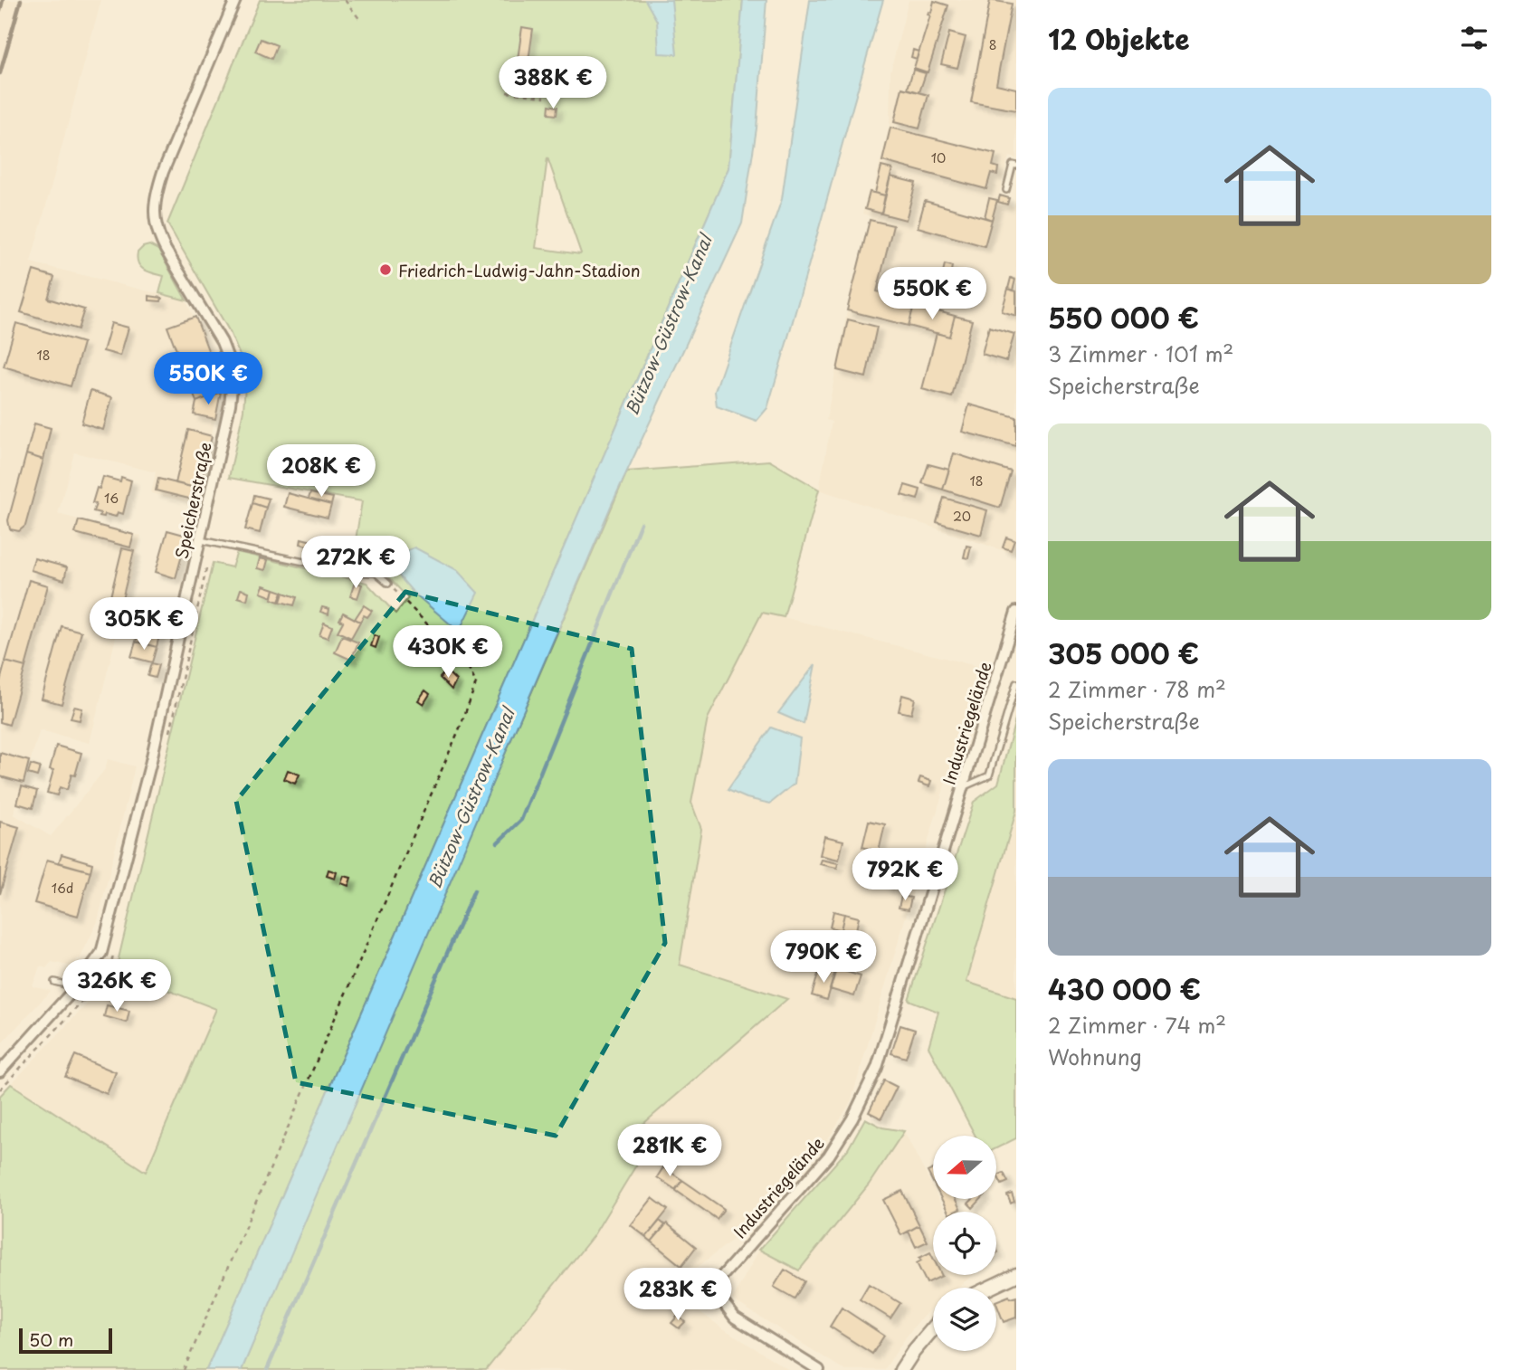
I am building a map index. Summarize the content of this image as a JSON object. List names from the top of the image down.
{
  "streets": {
    "street": ["Speicherstraße", "Industriegelände"]
  },
  "water": ["Bützow-Güstrow-Kanal"],
  "places": ["Friedrich-Ludwig-Jahn-Stadion"],
  "house_numbers": [
    "8",
    "10",
    "18",
    "18",
    "16",
    "20",
    "16d"
  ],
  "scale_bar": "50 m",
  "north": "left",
  "page": {
    "heading": "12 Objekte",
    "price": [
      "388K €",
      "550K €",
      "550K €",
      "208K €",
      "272K €",
      "305K €",
      "430K €",
      "792K €",
      "790K €",
      "326K €",
      "281K €",
      "283K €"
    ],
    "list": [
      {
        "name": "550 000 €",
        "note": "3 Zimmer · 101 m² · Speicherstraße"
      },
      {
        "name": "305 000 €",
        "note": "2 Zimmer · 78 m² · Speicherstraße"
      },
      {
        "name": "430 000 €",
        "note": "2 Zimmer · 74 m² · Wohnung"
      }
    ],
    "scale": "50 m"
  }
}
